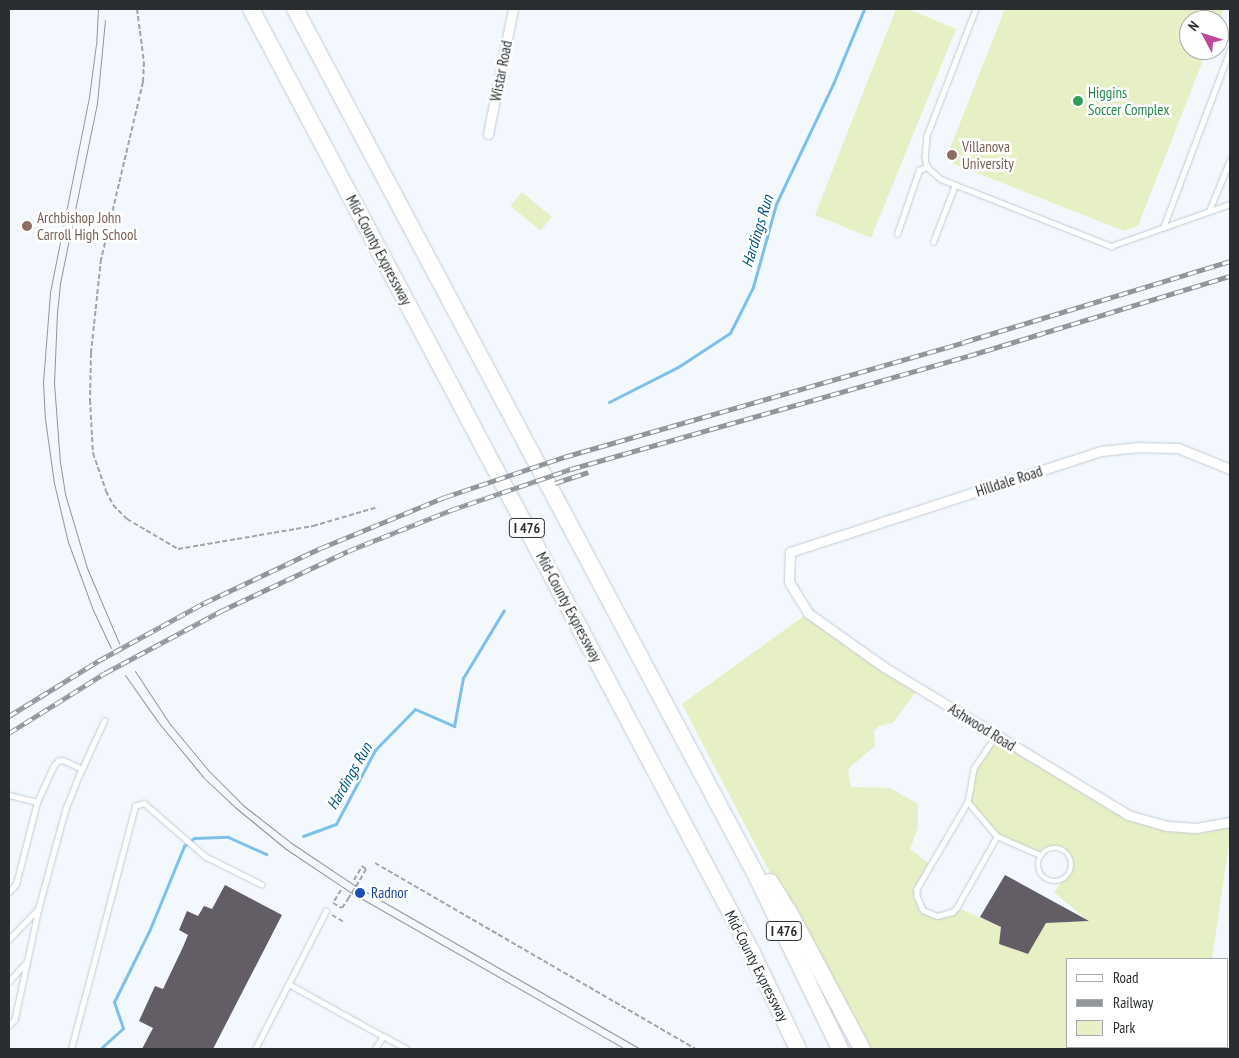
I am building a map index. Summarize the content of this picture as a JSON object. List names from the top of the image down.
{
  "streets": {
    "highway": ["Mid-County Expressway", "I 476"],
    "street": ["Wistar Road", "Hilldale Road", "Ashwood Road"]
  },
  "crossings": [
    ["Hilldale Road", "Ashwood Road"]
  ],
  "water": ["Hardings Run"],
  "places": [
    "Higgins Soccer Complex",
    "Villanova University",
    "Archbishop John Carroll High School",
    "Radnor"
  ],
  "legend": ["Road", "Railway", "Park"],
  "north": "top left"
}
